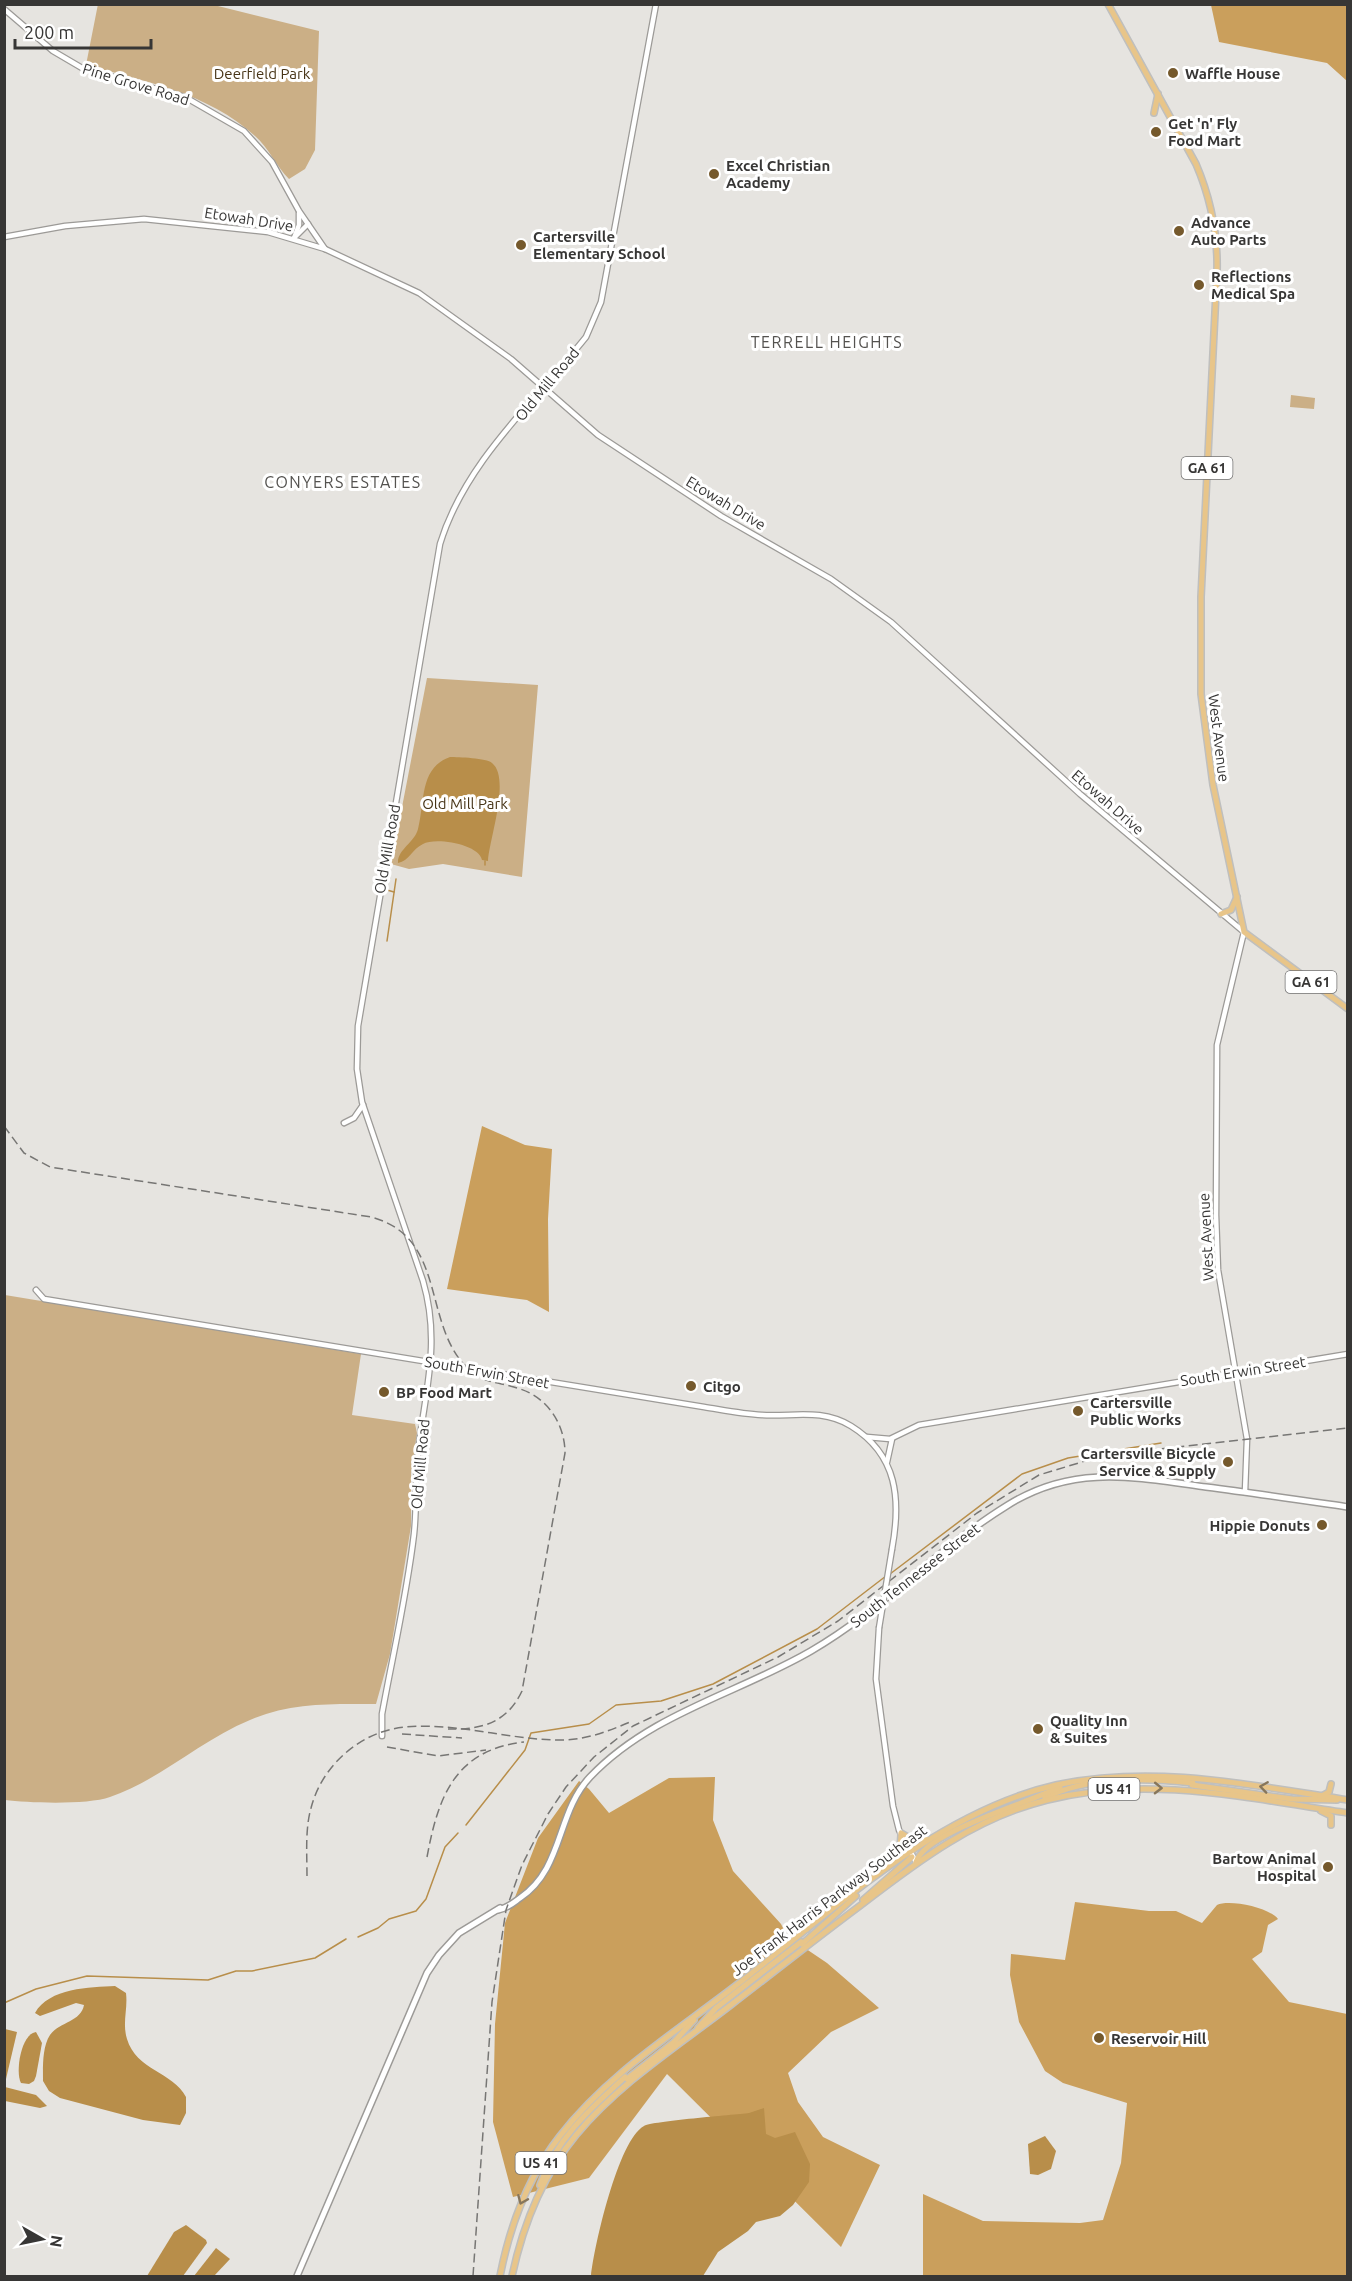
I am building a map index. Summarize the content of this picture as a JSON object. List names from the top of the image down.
{
  "streets": {
    "main road": [
      "Etowah Drive",
      "GA 61",
      "West Avenue",
      "South Tennessee Street",
      "US 41",
      "Joe Frank Harris Parkway Southeast"
    ],
    "street": ["Pine Grove Road", "Old Mill Road", "South Erwin Street"]
  },
  "crossings": [
    ["Pine Grove Road", "Etowah Drive"],
    ["Etowah Drive", "Old Mill Road"],
    ["Etowah Drive", "West Avenue"],
    ["Old Mill Road", "South Erwin Street"],
    ["West Avenue", "South Erwin Street"],
    ["West Avenue", "South Tennessee Street"]
  ],
  "districts": ["TERRELL HEIGHTS", "CONYERS ESTATES"],
  "parks": ["Deerfield Park", "Old Mill Park"],
  "places": [
    "Waffle House",
    "Get 'n' Fly Food Mart",
    "Excel Christian Academy",
    "Advance Auto Parts",
    "Cartersville Elementary School",
    "Reflections Medical Spa",
    "Citgo",
    "BP Food Mart",
    "Cartersville Public Works",
    "Cartersville Bicycle Service & Supply",
    "Hippie Donuts",
    "Quality Inn & Suites",
    "Bartow Animal Hospital",
    "Reservoir Hill"
  ],
  "scale_bar": "200 m",
  "north": "right"
}
